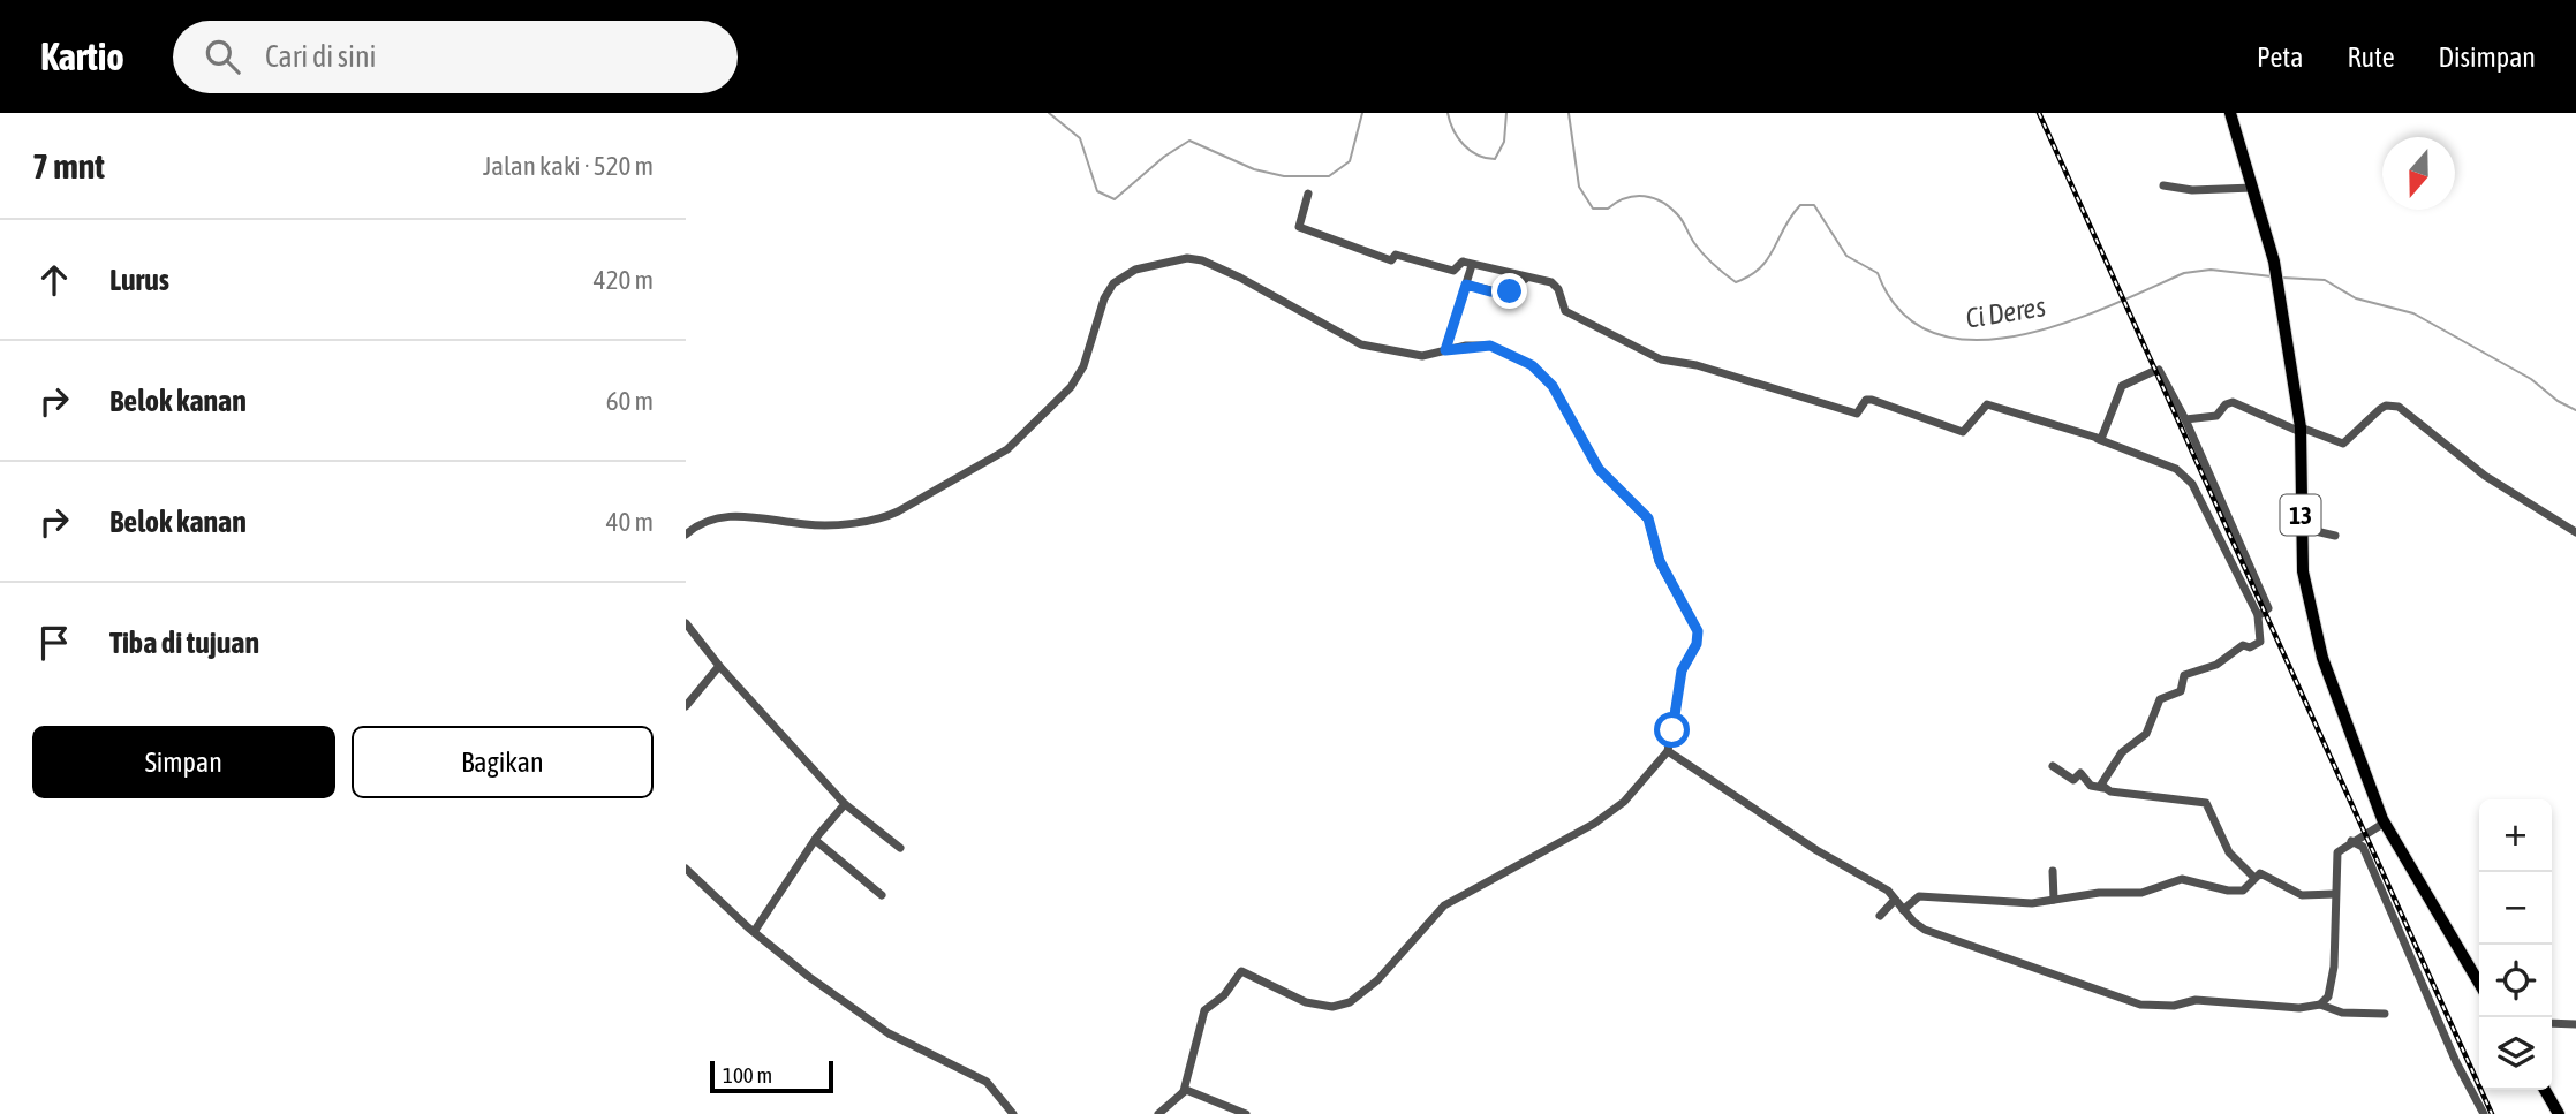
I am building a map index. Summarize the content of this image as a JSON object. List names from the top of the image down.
{
  "streets": {
    "highway": ["13"]
  },
  "water": ["Ci Deres"],
  "scale_bar": "100 m",
  "north": "bottom",
  "page": {
    "header": "Kartio",
    "search": "Cari di sini",
    "nav": ["Peta", "Rute", "Disimpan"],
    "heading": ["7 mnt", "Jalan kaki · 520 m"],
    "list": [
      ["Lurus", "420 m"],
      ["Belok kanan", "60 m"],
      ["Belok kanan", "40 m"],
      "Tiba di tujuan"
    ],
    "buttons": ["Simpan", "Bagikan"],
    "map_buttons": ["+", "−"],
    "scale": "100 m"
  }
}
